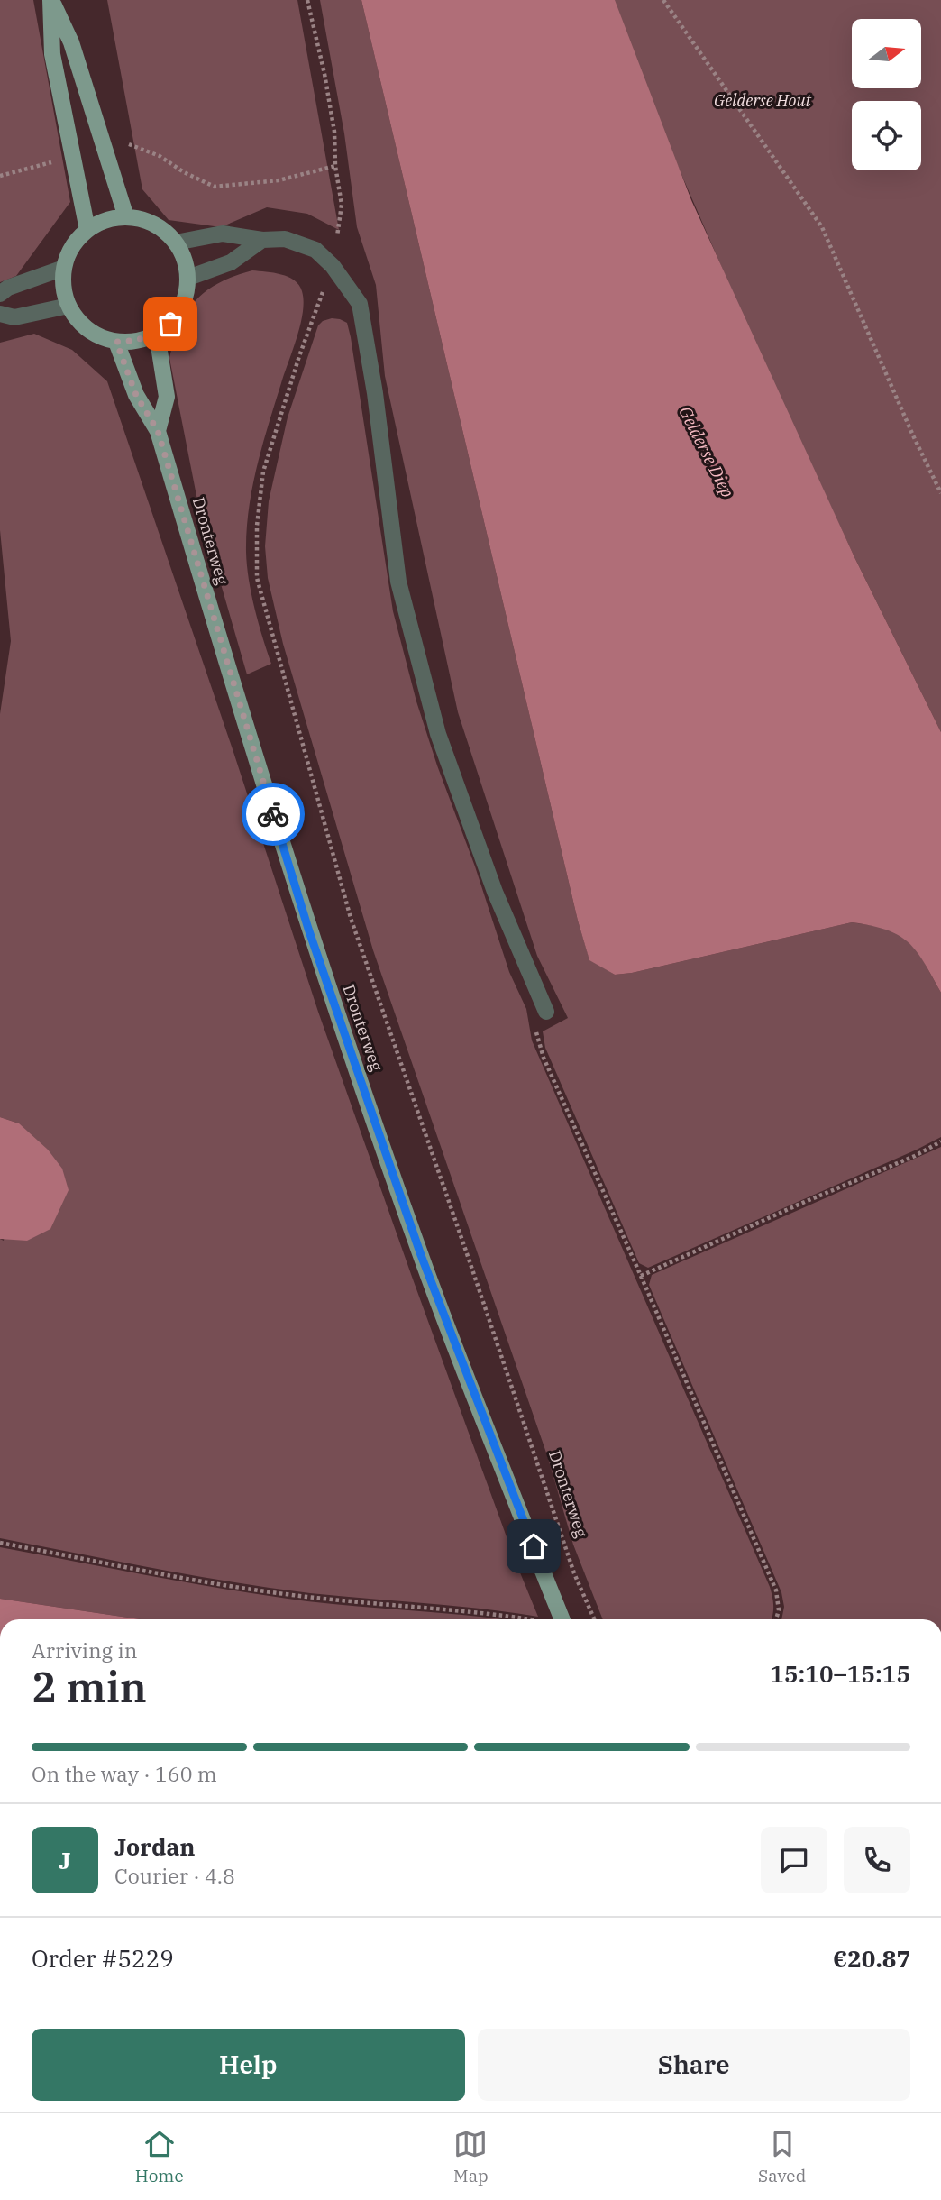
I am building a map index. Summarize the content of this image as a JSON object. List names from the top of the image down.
{
  "streets": {
    "main road": ["Dronterweg"]
  },
  "water": ["Gelderse Diep"],
  "parks": ["Gelderse Hout"],
  "north": "right",
  "page": {
    "heading": ["2 min", "Arriving in", "15:10–15:15"],
    "panel": [
      "Jordan",
      "Courier · 4.8",
      "Order #5229",
      "€20.87"
    ],
    "bar": "On the way · 160 m",
    "round": "J",
    "buttons": ["Help", "Share"],
    "tabs": ["Home", "Map", "Saved"]
  }
}
